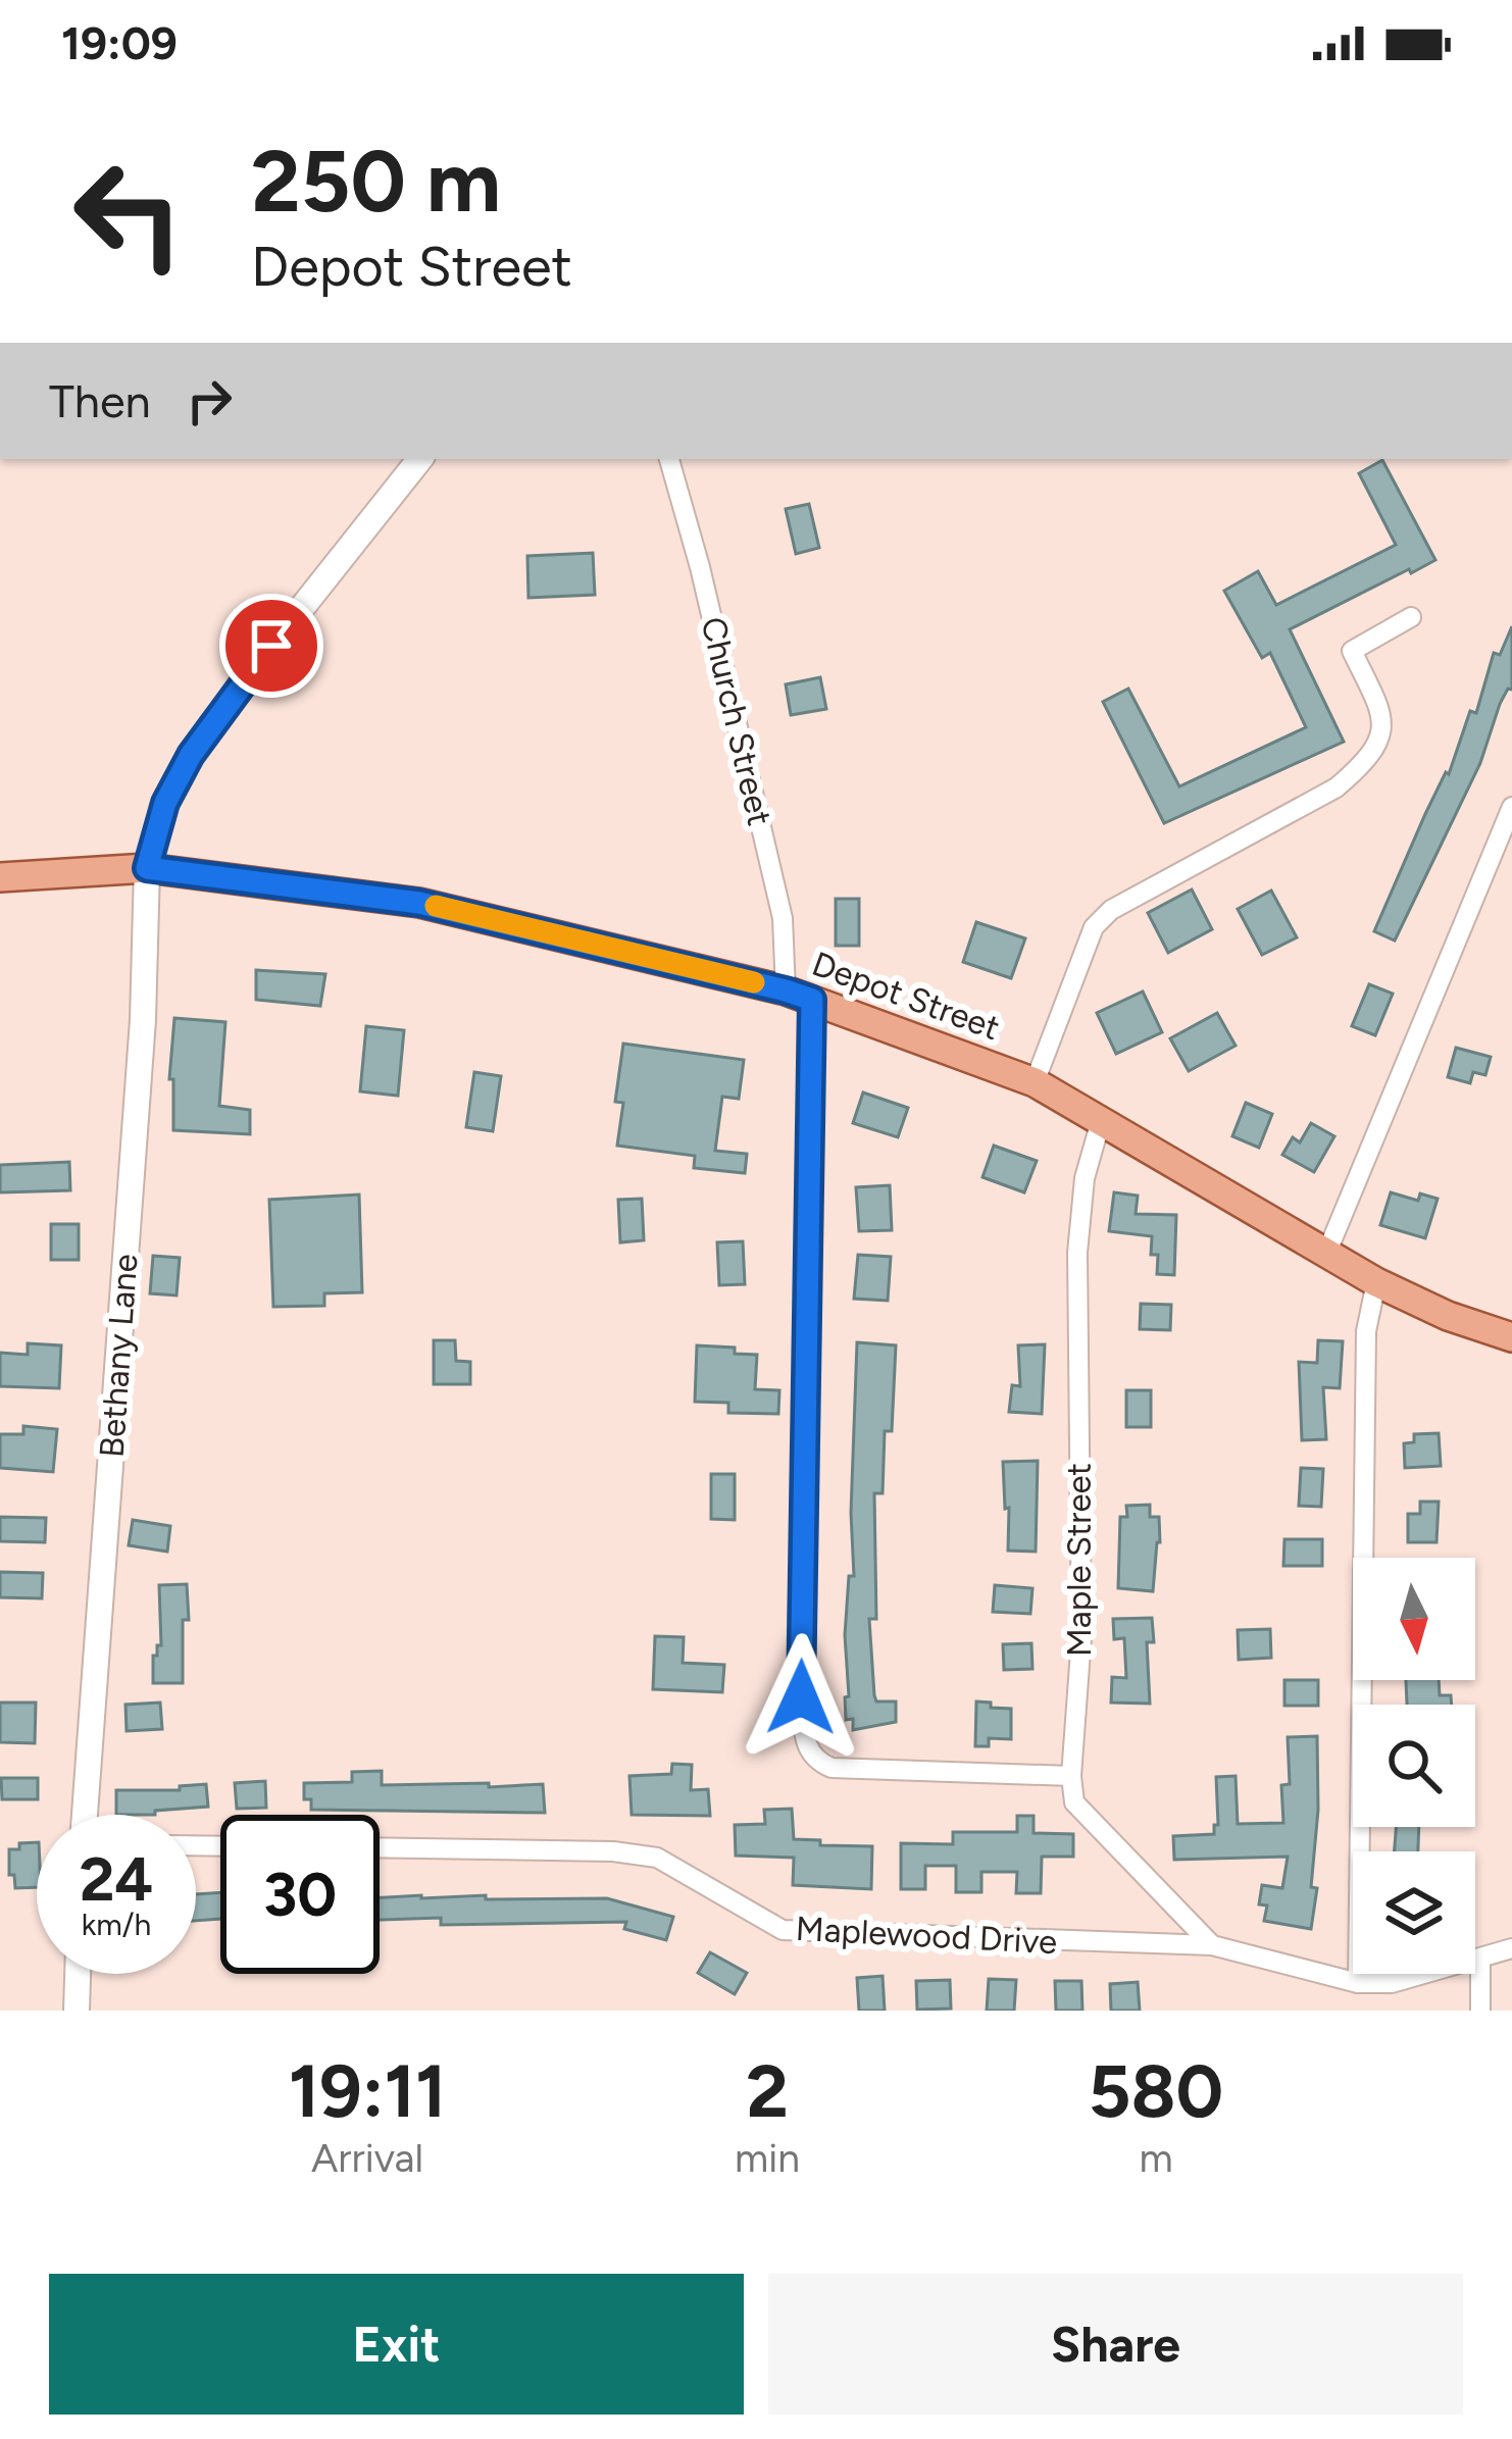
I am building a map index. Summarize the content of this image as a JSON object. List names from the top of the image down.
{
  "streets": {
    "main road": ["Depot Street"],
    "street": [
      "Church Street",
      "Bethany Lane",
      "Maple Street",
      "Maplewood Drive"
    ]
  },
  "crossings": [
    ["Church Street", "Depot Street"],
    ["Church Street", "Maple Street"],
    ["Depot Street", "Bethany Lane"],
    ["Depot Street", "Maple Street"]
  ],
  "north": "bottom",
  "page": {
    "status": "19:09",
    "turn": ["250 m", "Depot Street"],
    "then": "Then",
    "speed": "24 km/h",
    "limit": "30",
    "eta": [
      "19:11",
      "Arrival",
      "2",
      "min",
      "580",
      "m"
    ],
    "buttons": ["Exit", "Share"]
  }
}
